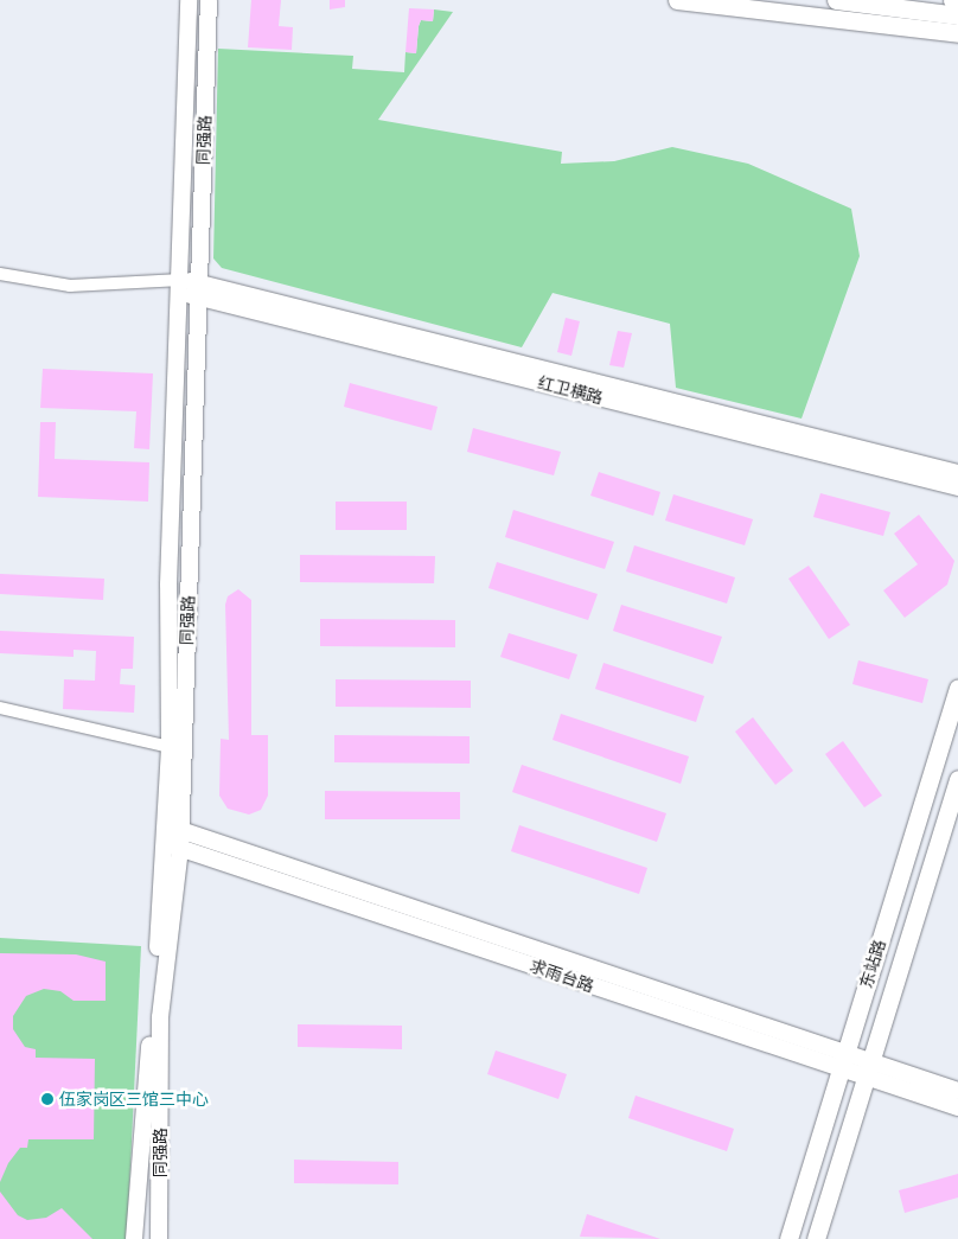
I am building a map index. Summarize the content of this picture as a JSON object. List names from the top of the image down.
{
  "streets": {
    "main road": ["东站路"],
    "street": ["同强路", "红卫横路", "求雨台路"]
  },
  "crossings": [
    ["同强路", "红卫横路"],
    ["同强路", "求雨台路"],
    ["东站路", "求雨台路"]
  ],
  "places": ["伍家岗区三馆三中心"]
}
